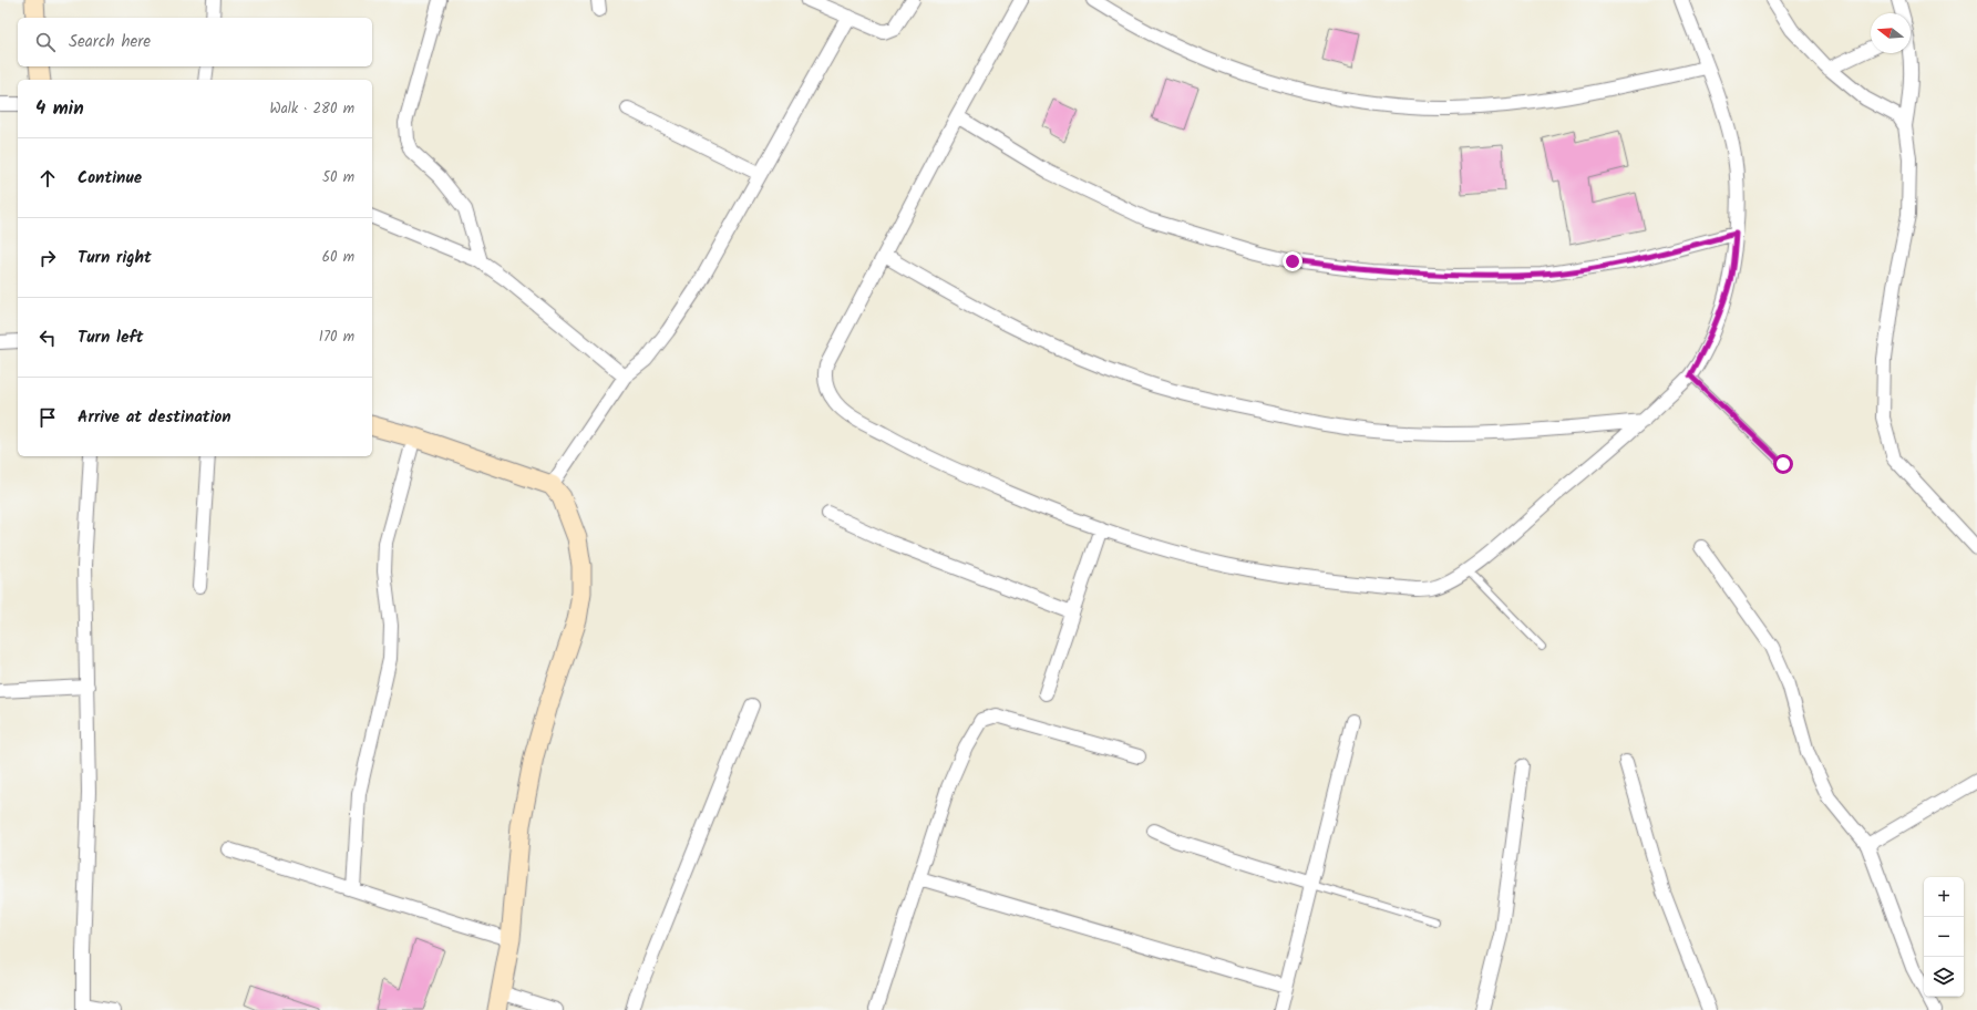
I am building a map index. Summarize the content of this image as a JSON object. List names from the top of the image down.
{
  "north": "left",
  "page": {
    "search": "Search here",
    "heading": ["4 min", "Walk · 280 m"],
    "list": [
      ["Continue", "50 m"],
      ["Turn right", "60 m"],
      ["Turn left", "170 m"],
      "Arrive at destination"
    ],
    "map_buttons": ["+", "−"]
  }
}
